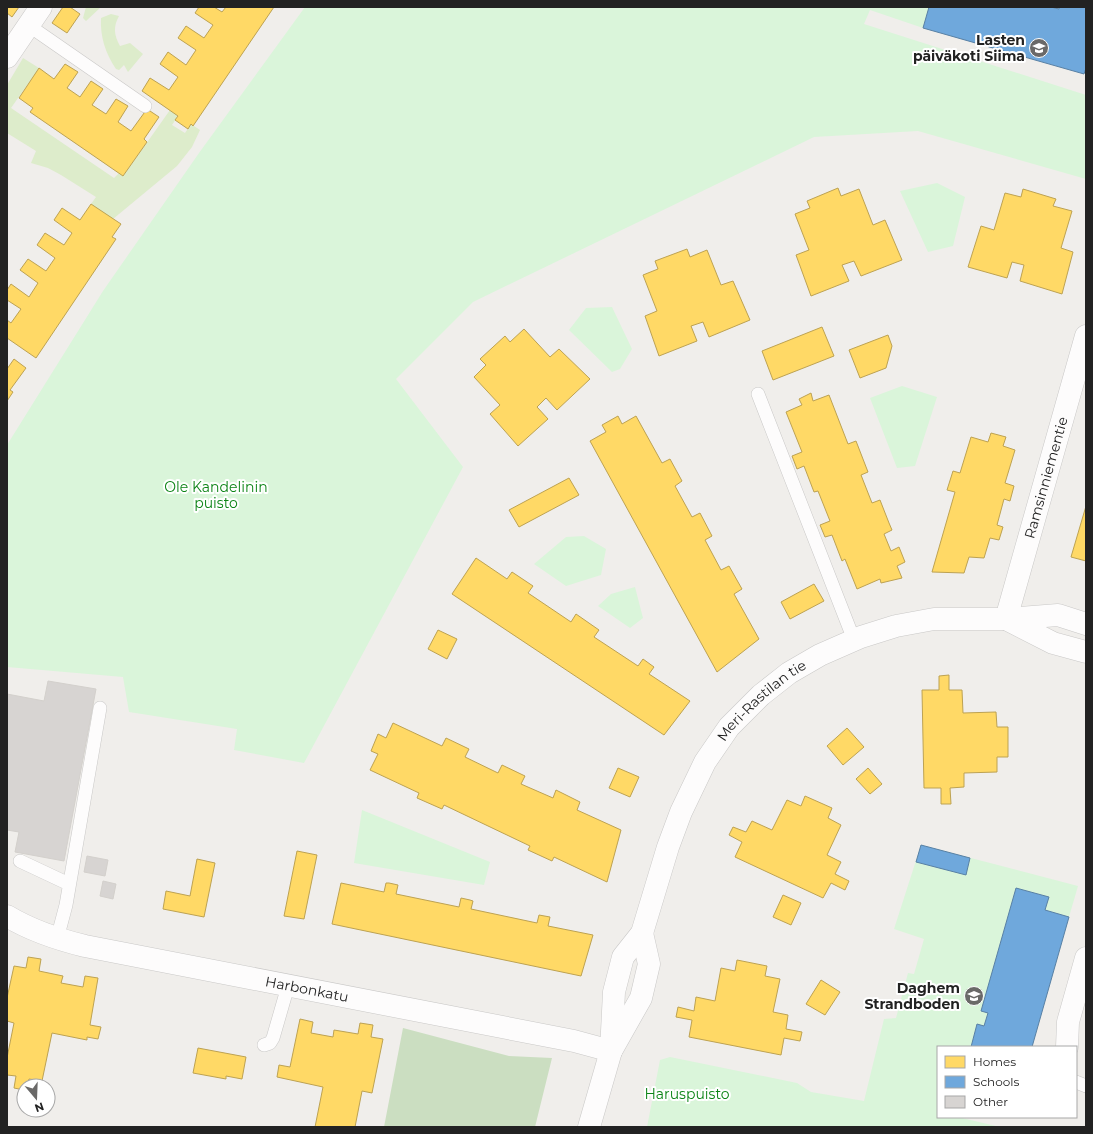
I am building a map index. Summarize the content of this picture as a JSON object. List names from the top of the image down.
{
  "streets": {
    "street": ["Ramsinniementie", "Meri-Rastilan tie", "Harbonkatu"]
  },
  "crossings": [
    ["Ramsinniementie", "Meri-Rastilan tie"],
    ["Meri-Rastilan tie", "Harbonkatu"]
  ],
  "parks": ["Ole Kandelinin puisto", "Haruspuisto"],
  "places": {
    "school or university": ["Lasten päiväkoti Siima", "Daghem Strandboden"]
  },
  "legend": ["Homes", "Schools", "Other"],
  "north": "bottom"
}
